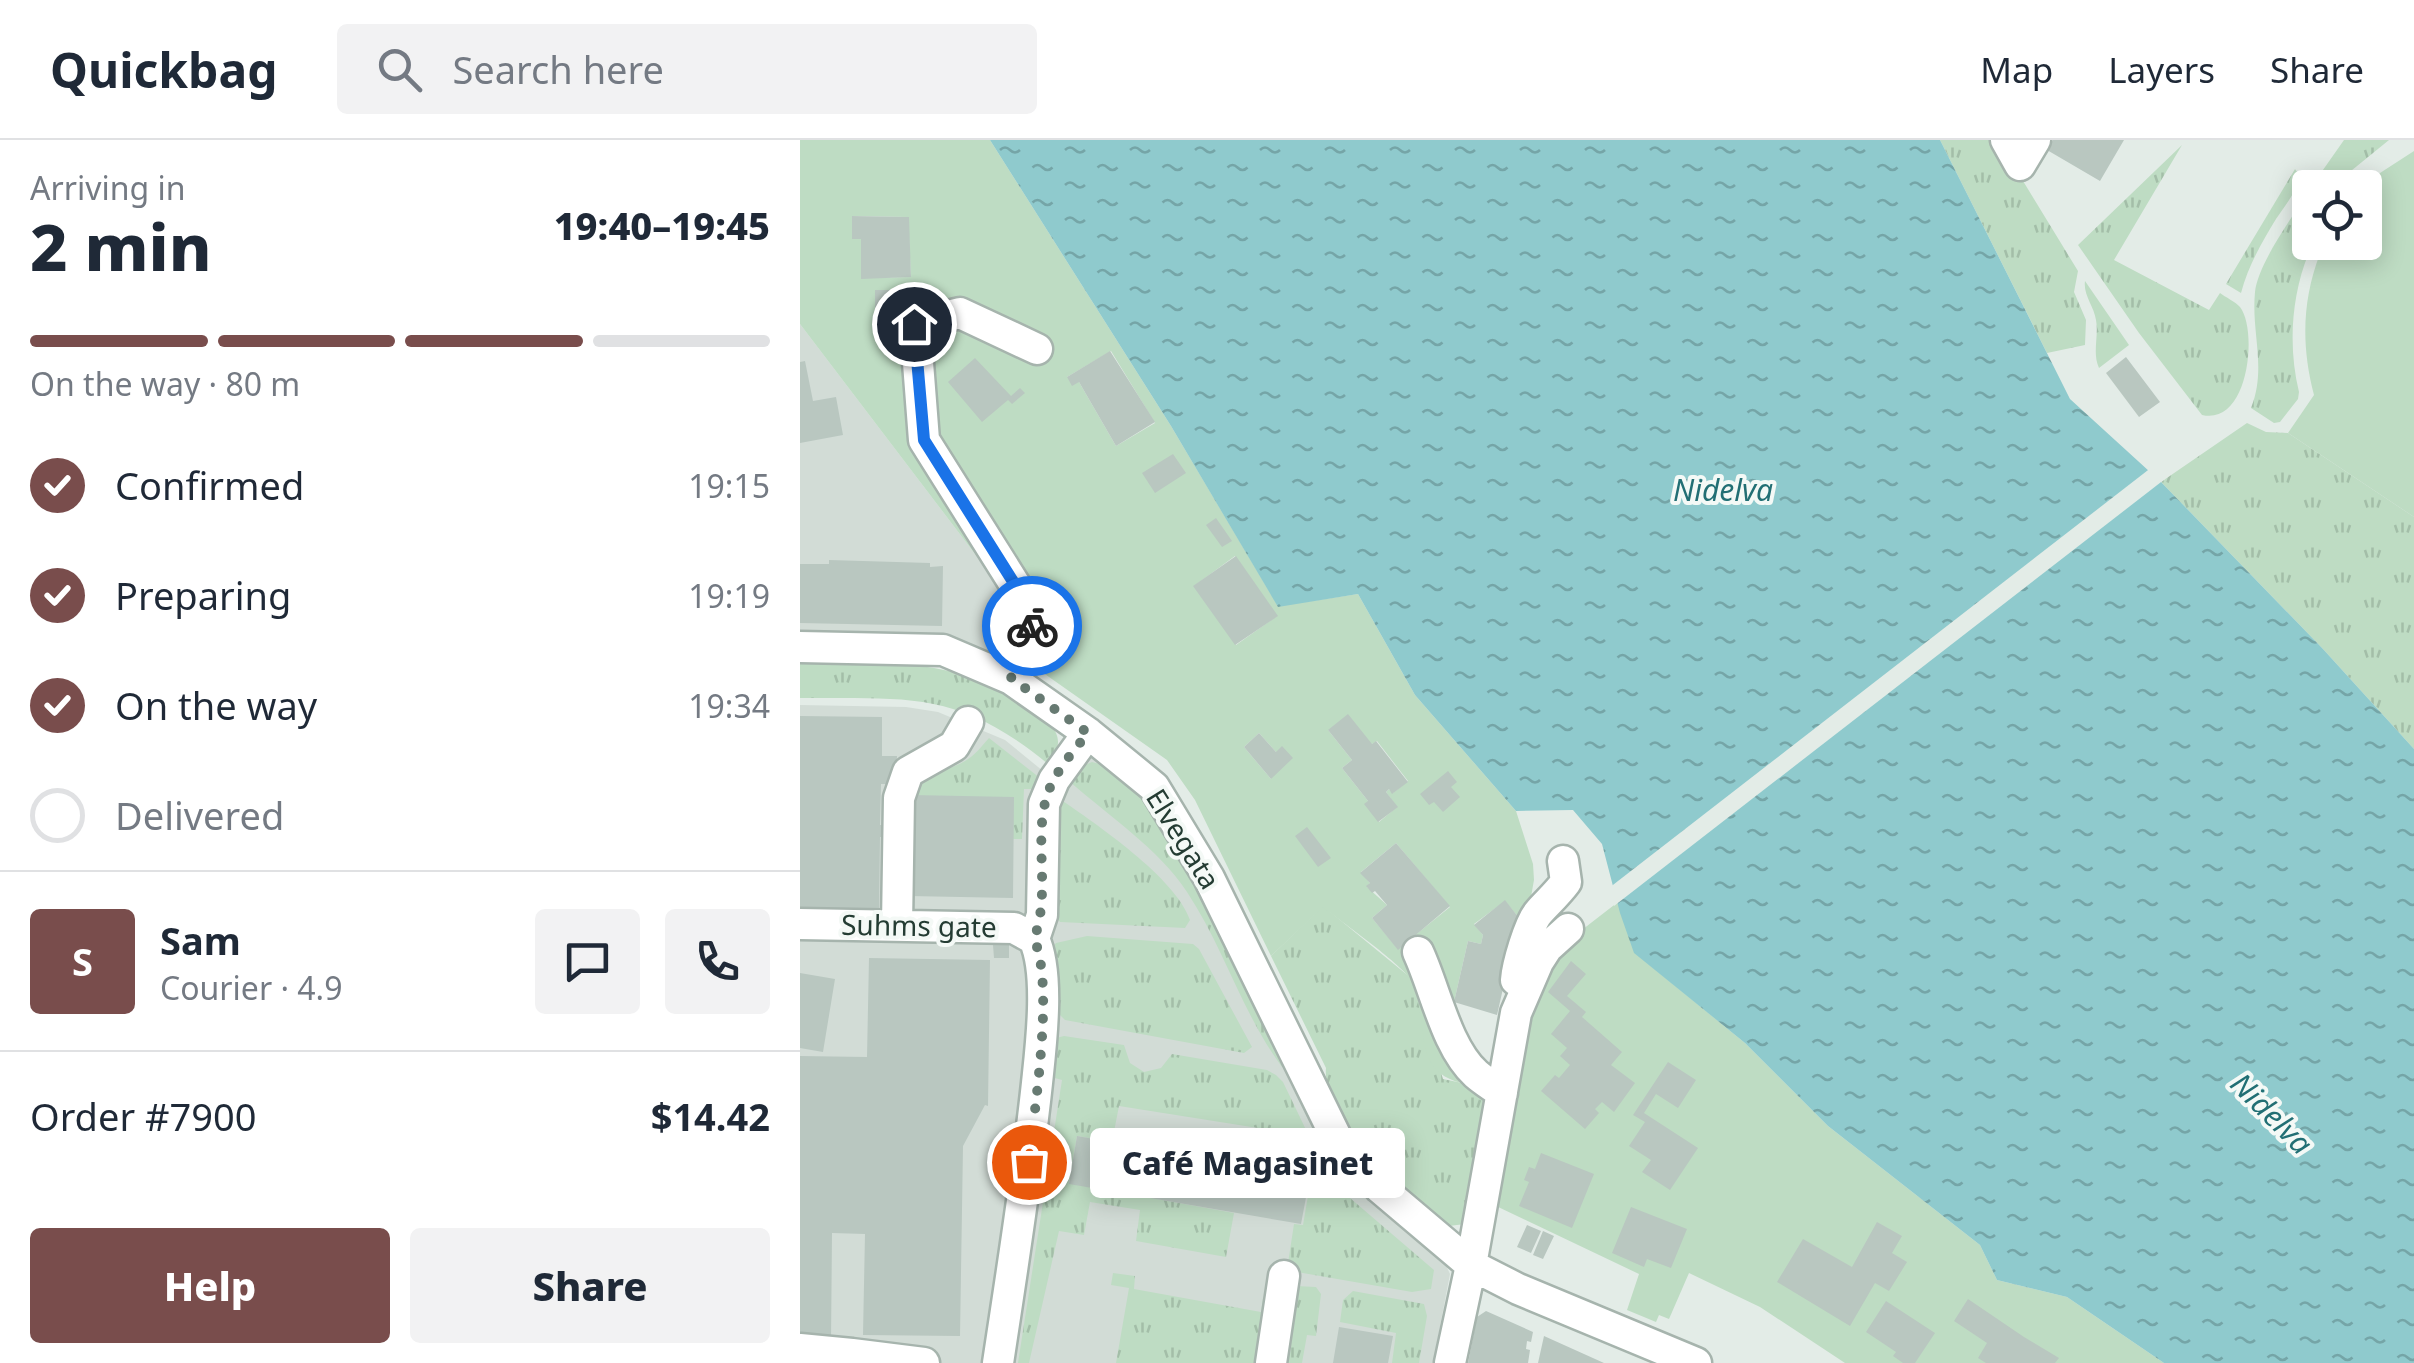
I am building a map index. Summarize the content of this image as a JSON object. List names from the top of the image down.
{
  "streets": {
    "street": ["Elvegata", "Suhms gate"]
  },
  "water": ["Nidelva"],
  "places": ["Café Magasinet"],
  "page": {
    "header": "Quickbag",
    "search": "Search here",
    "nav": ["Map", "Layers", "Share"],
    "heading": ["2 min", "Arriving in", "19:40–19:45"],
    "panel": [
      "Sam",
      "Courier · 4.9",
      "Order #7900",
      "$14.42"
    ],
    "bar": "On the way · 80 m",
    "list": [
      ["Confirmed", "19:15"],
      ["Preparing", "19:19"],
      ["On the way", "19:34"],
      "Delivered"
    ],
    "round": "S",
    "bubble": "Café Magasinet",
    "buttons": ["Help", "Share"]
  }
}
